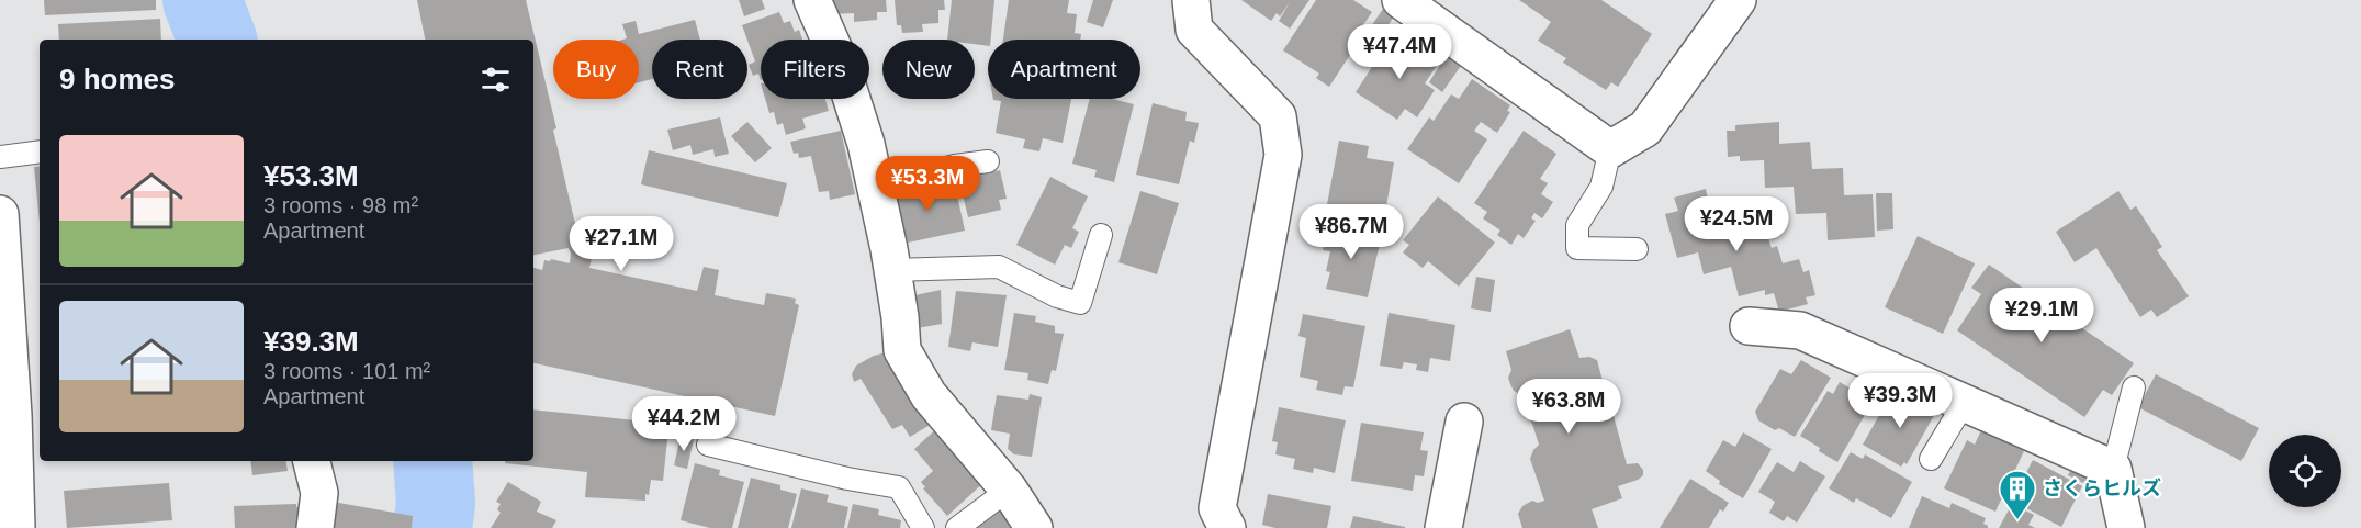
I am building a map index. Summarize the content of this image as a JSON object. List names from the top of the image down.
{
  "places": {
    "building": ["さくらヒルズ"]
  },
  "page": {
    "price": [
      "¥47.4M",
      "¥53.3M",
      "¥24.5M",
      "¥86.7M",
      "¥27.1M",
      "¥29.1M",
      "¥39.3M",
      "¥63.8M",
      "¥44.2M"
    ],
    "chip": [
      "Buy",
      "Rent",
      "Filters",
      "New",
      "Apartment"
    ],
    "heading": "9 homes",
    "list": [
      {
        "name": "¥53.3M",
        "note": "3 rooms · 98 m² · Apartment"
      },
      {
        "name": "¥39.3M",
        "note": "3 rooms · 101 m² · Apartment"
      }
    ]
  }
}
